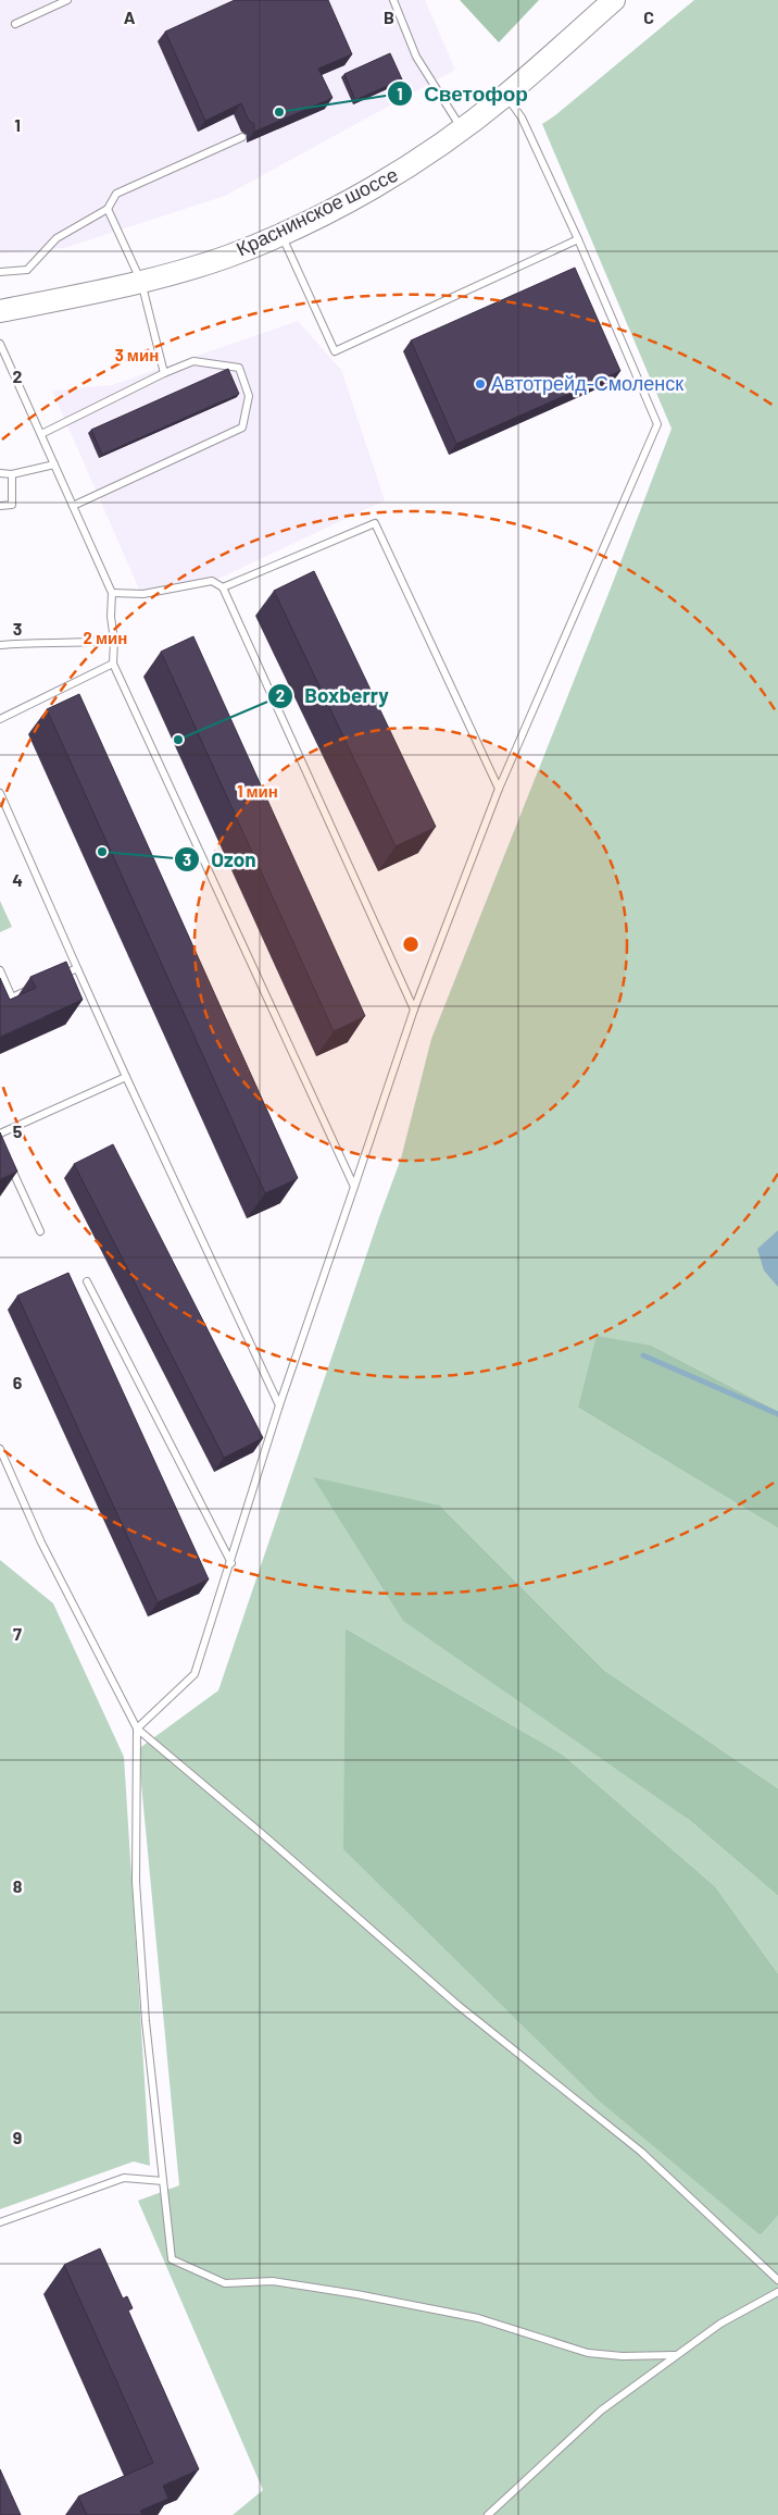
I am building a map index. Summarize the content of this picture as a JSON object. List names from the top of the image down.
{
  "streets": {
    "main road": ["Краснинское шоссе"]
  },
  "places": [
    "Светофор",
    "Автотрейд-Смоленск",
    "Boxberry",
    "Ozon"
  ],
  "grid": {
    "columns": ["A", "B", "C"],
    "rows": [
      "1",
      "2",
      "3",
      "4",
      "5",
      "6",
      "7",
      "8",
      "9"
    ]
  },
  "rings": ["3 мин", "2 мин", "1 мин"]
}
